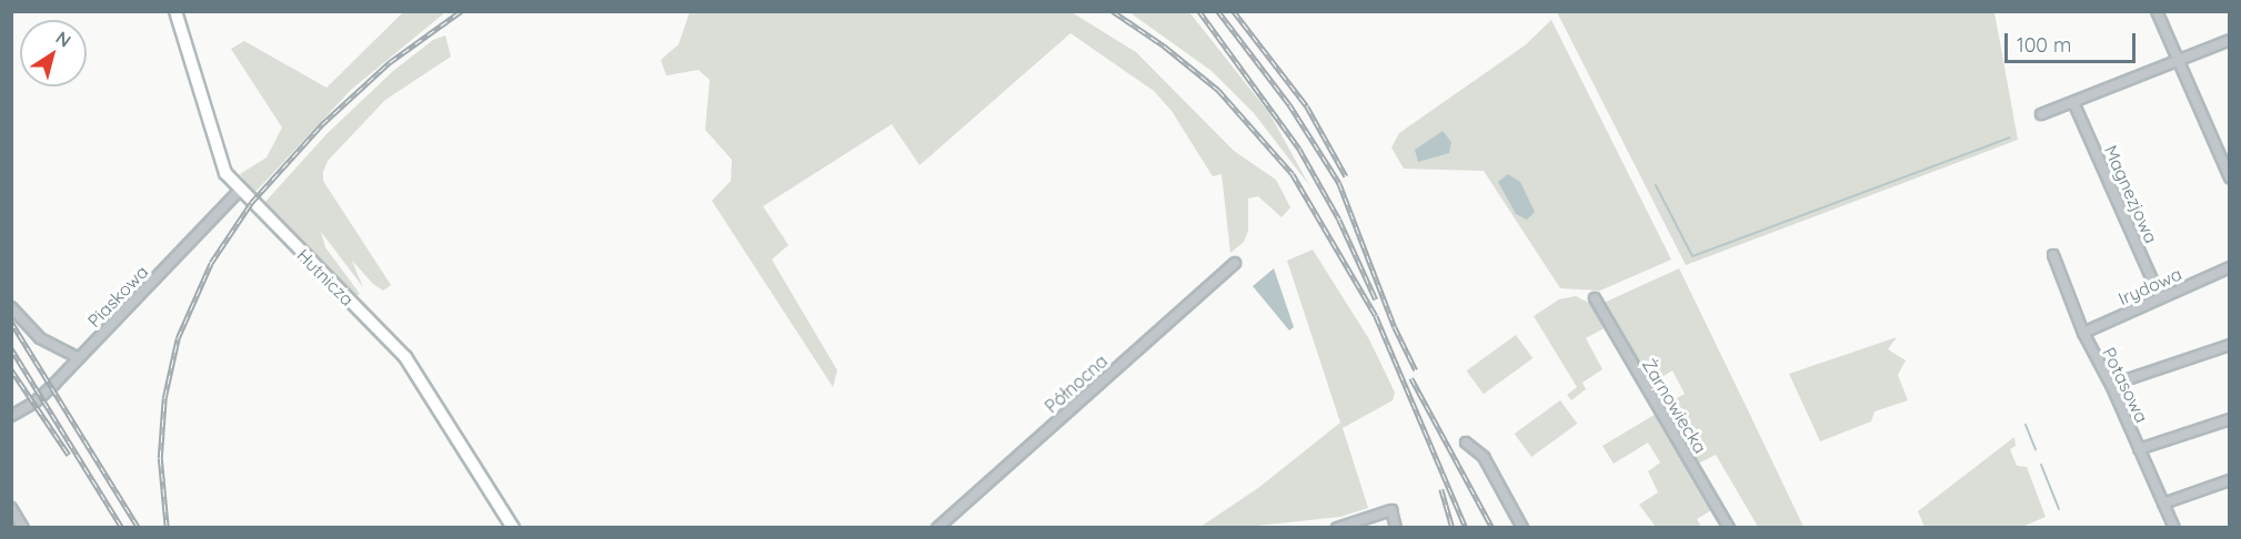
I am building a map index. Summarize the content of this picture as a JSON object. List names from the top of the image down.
{
  "streets": {
    "main road": ["Hutnicza"],
    "street": [
      "Magnezjowa",
      "Irydowa",
      "Piaskowa",
      "Północna",
      "Potasowa",
      "Żarnowiecka"
    ]
  },
  "crossings": [
    ["Magnezjowa", "Irydowa"],
    ["Hutnicza", "Piaskowa"],
    ["Irydowa", "Potasowa"]
  ],
  "scale_bar": "100 m",
  "north": "top right"
}
